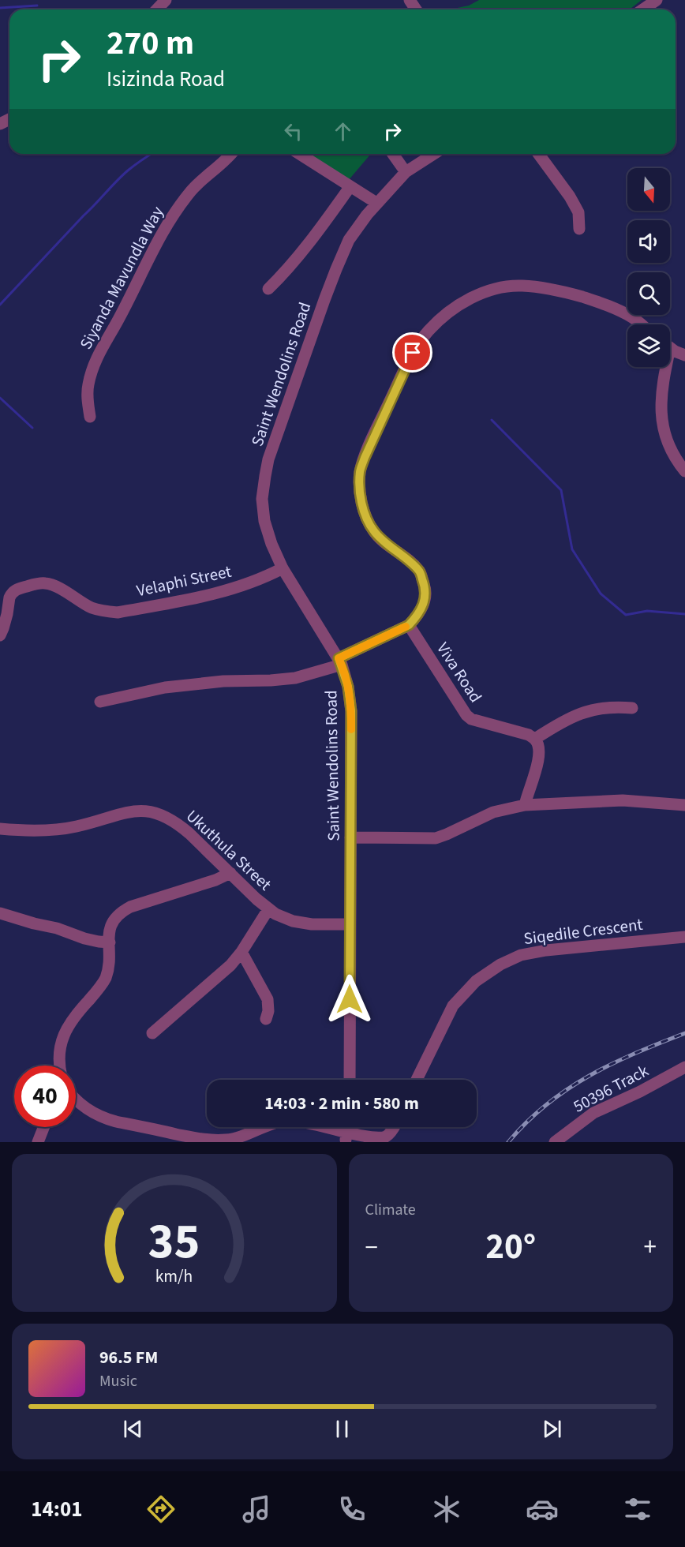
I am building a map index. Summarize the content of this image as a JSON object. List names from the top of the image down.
{
  "streets": {
    "street": [
      "Siyanda Mavundla Way",
      "Saint Wendolins Road",
      "Velaphi Street",
      "Viva Road",
      "Ukuthula Street",
      "Siqedile Crescent",
      "50396 Track"
    ]
  },
  "crossings": [
    ["Saint Wendolins Road", "Velaphi Street"],
    ["Saint Wendolins Road", "Ukuthula Street"]
  ],
  "north": "bottom",
  "page": {
    "turn": ["270 m", "Isizinda Road"],
    "limit": "40",
    "trip": "14:03 · 2 min · 580 m",
    "tile": "Climate",
    "heat": ["−", "20°", "+"],
    "song": ["96.5 FM", "Music"],
    "tabs": "14:01",
    "gauge": ["35", "km/h"]
  }
}
